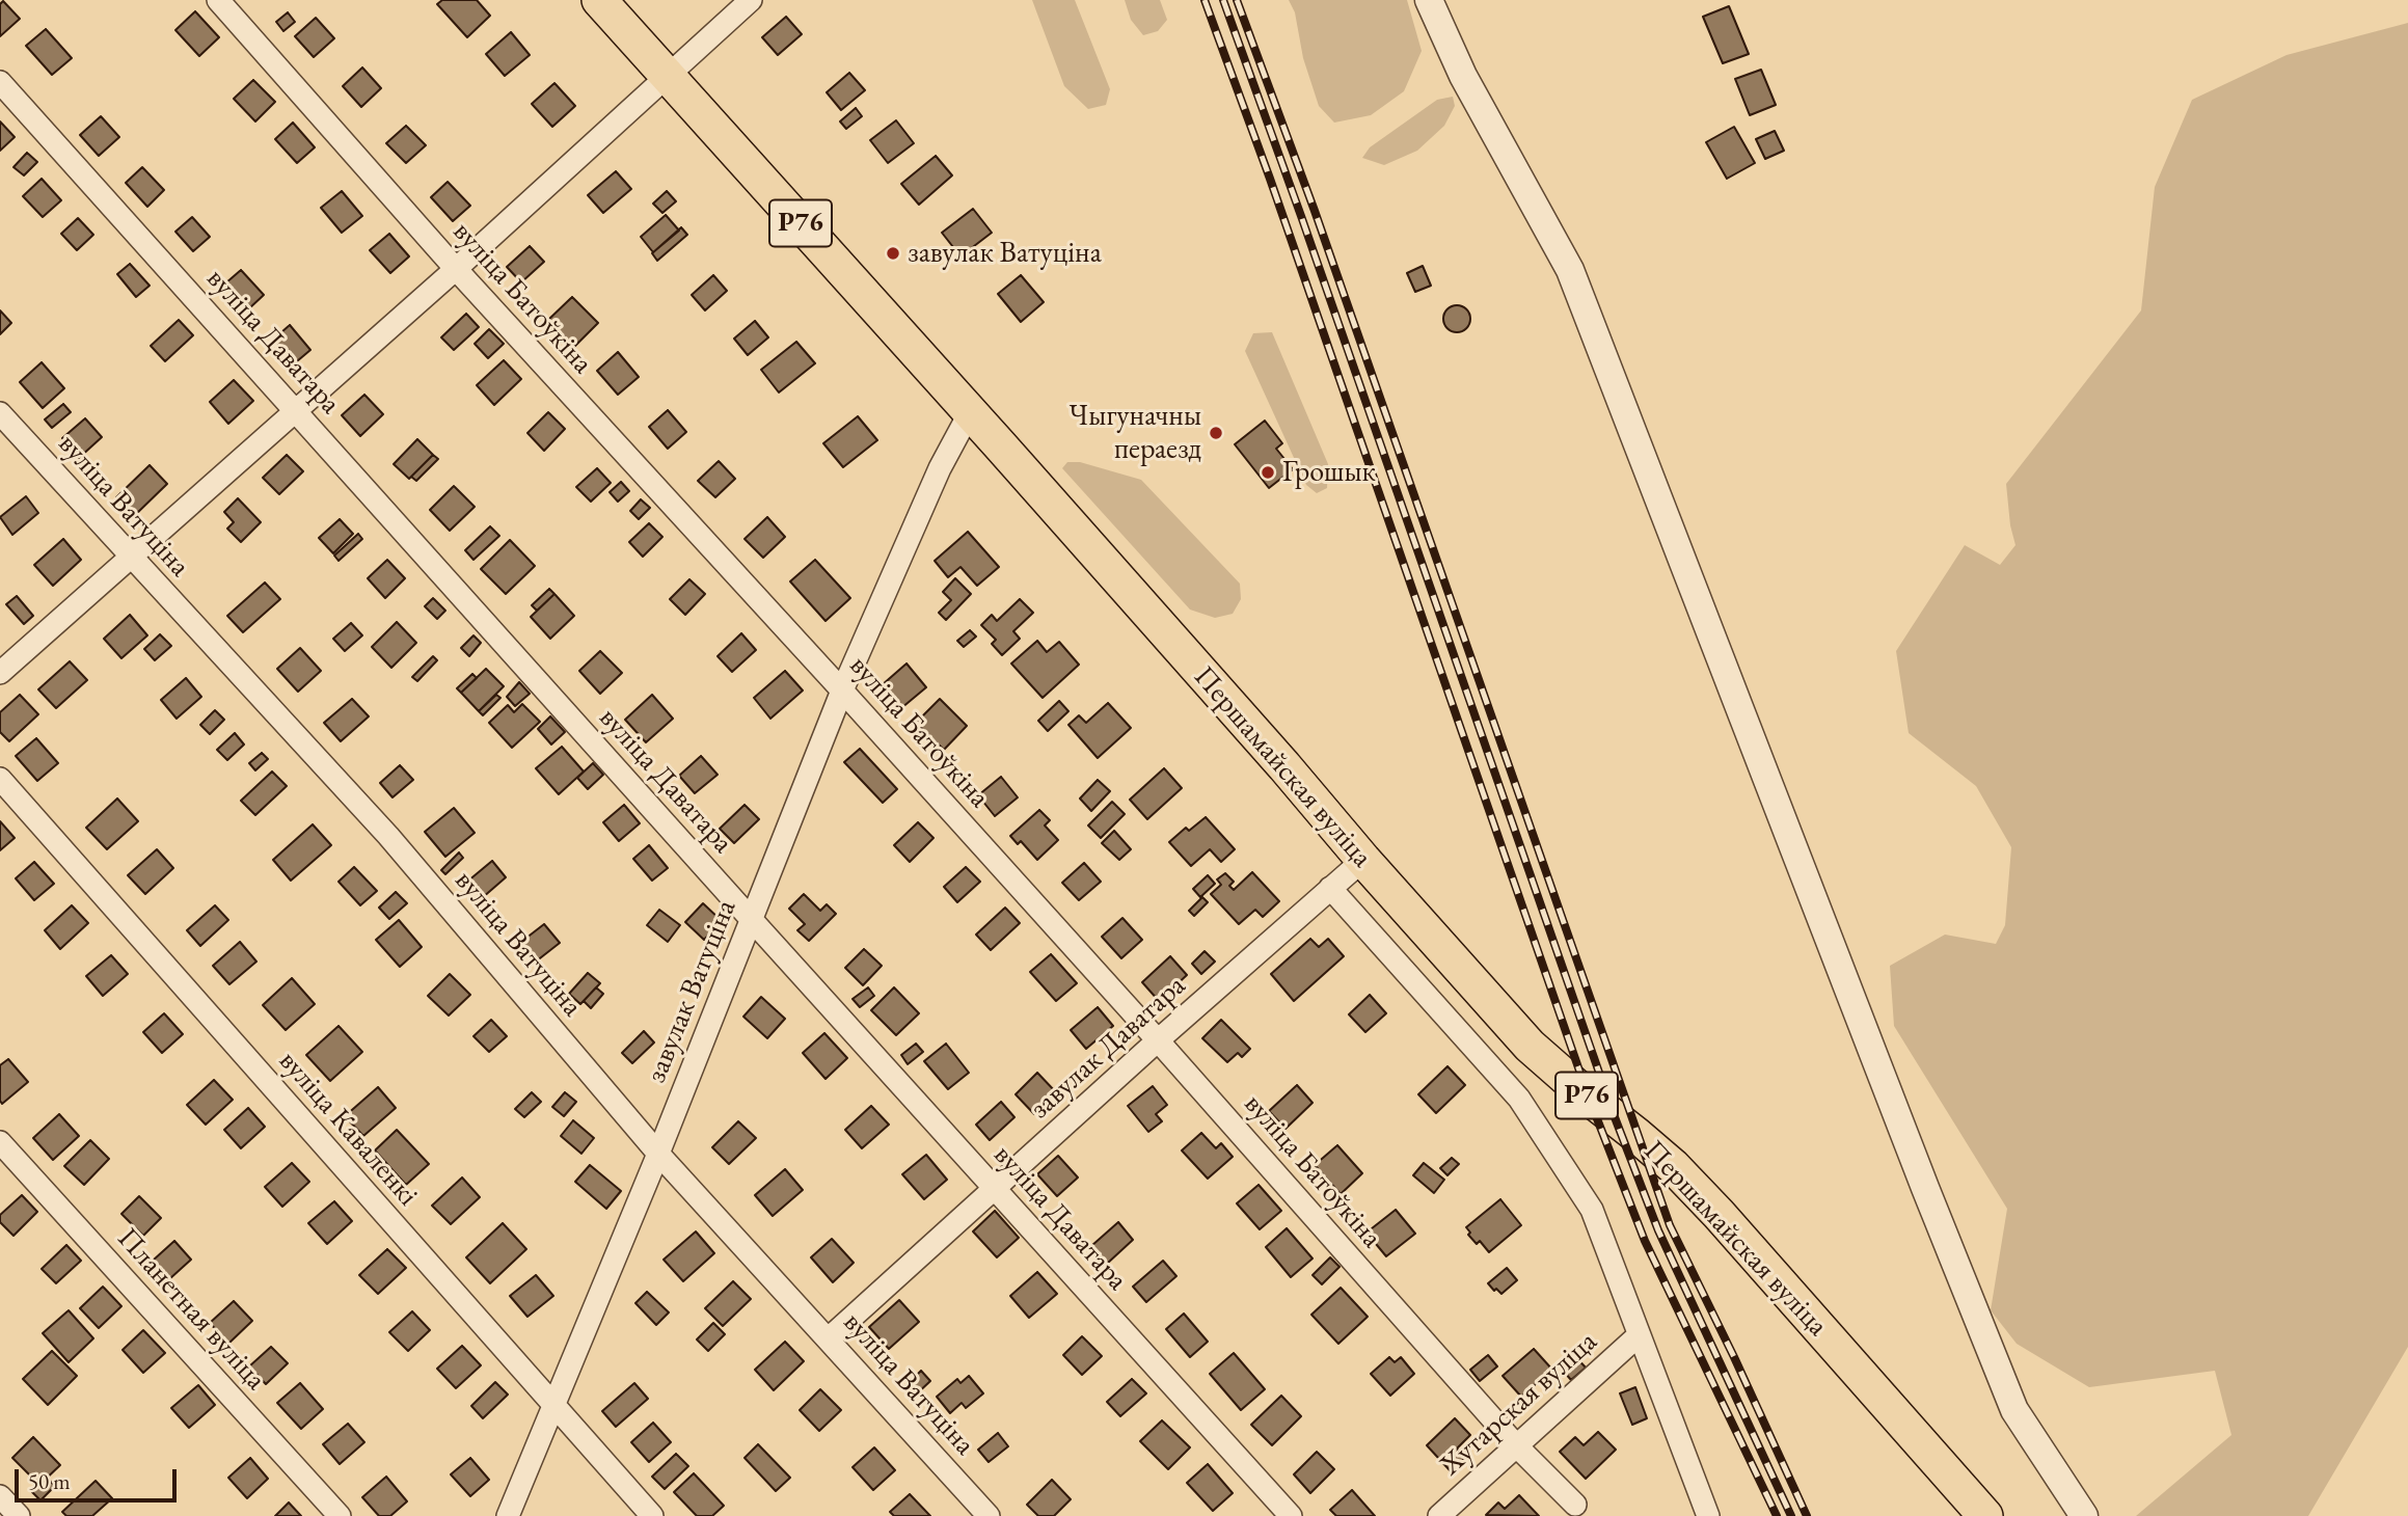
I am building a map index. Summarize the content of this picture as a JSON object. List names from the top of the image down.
{
  "streets": {
    "main road": ["Р76", "Першамайская вуліца"],
    "street": [
      "вуліца Батоўкіна",
      "вуліца Даватара",
      "вуліца Ватуціна",
      "завулак Ватуціна",
      "завулак Даватара",
      "вуліца Каваленкі",
      "Планетная вуліца",
      "Хутарская вуліца"
    ]
  },
  "crossings": [
    ["вуліца Батоўкіна", "завулак Ватуціна"],
    ["вуліца Батоўкіна", "завулак Даватара"],
    ["вуліца Батоўкіна", "Хутарская вуліца"],
    ["вуліца Даватара", "завулак Ватуціна"],
    ["вуліца Даватара", "завулак Даватара"],
    ["вуліца Ватуціна", "завулак Ватуціна"],
    ["вуліца Ватуціна", "завулак Даватара"],
    ["Першамайская вуліца", "завулак Ватуціна"],
    ["Першамайская вуліца", "завулак Даватара"],
    ["завулак Ватуціна", "вуліца Каваленкі"]
  ],
  "places": ["завулак Ватуціна", "Чыгуначны пераезд", "Грошык"],
  "scale_bar": "50 m"
}
